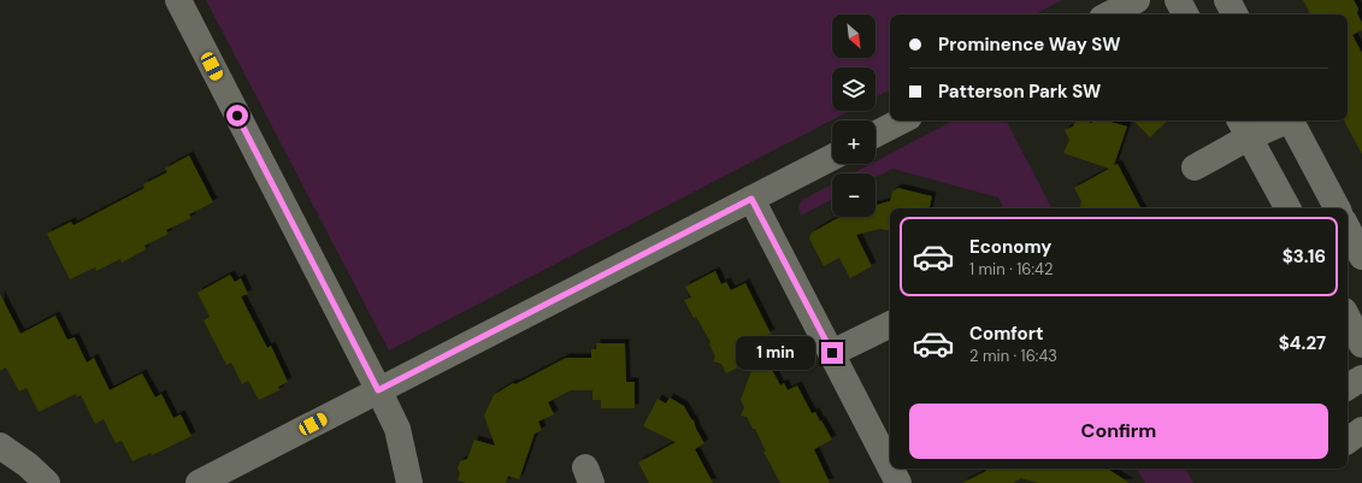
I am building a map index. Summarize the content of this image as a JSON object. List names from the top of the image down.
{
  "north": "bottom right",
  "page": {
    "map_buttons": ["+", "−"],
    "banner": ["Prominence Way SW", "Patterson Park SW"],
    "list": [
      {
        "name": "Economy",
        "note": "1 min · 16:42",
        "value": "$3.16"
      },
      {
        "name": "Comfort",
        "note": "2 min · 16:43",
        "value": "$4.27"
      }
    ],
    "bubble": "1 min",
    "buttons": "Confirm"
  }
}
